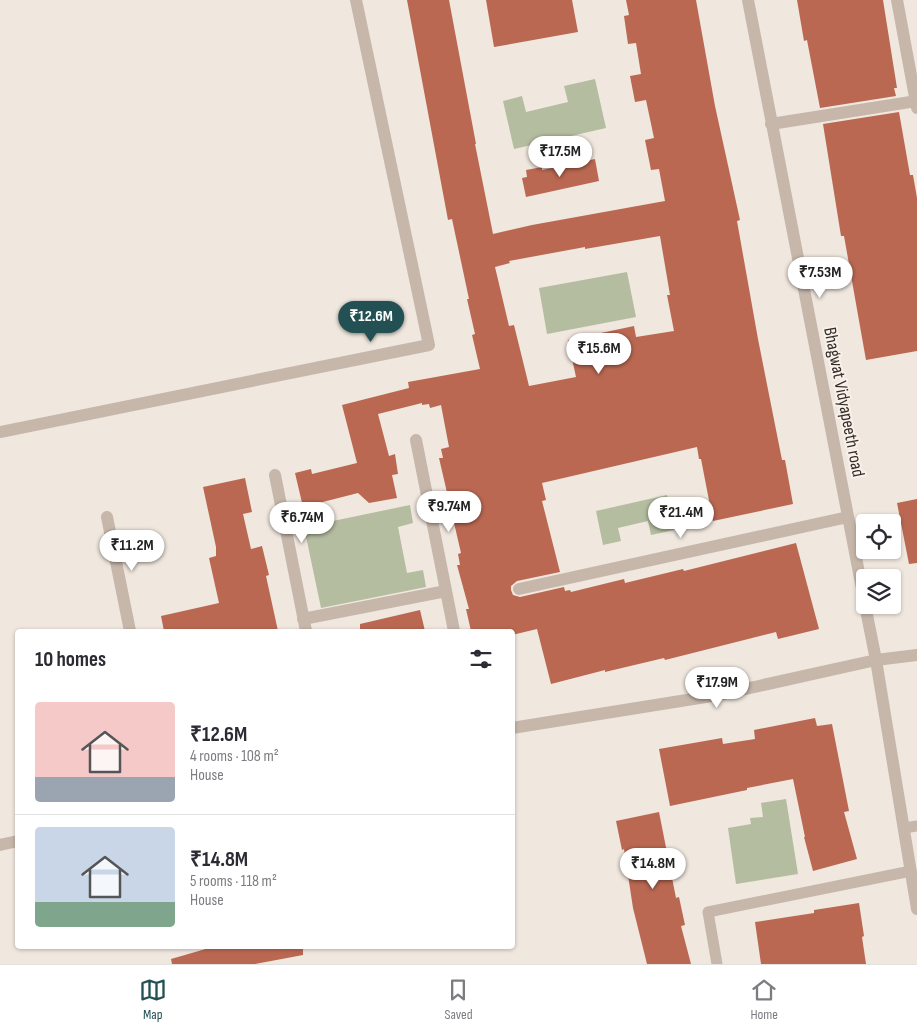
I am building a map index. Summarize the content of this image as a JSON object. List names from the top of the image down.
{
  "streets": {
    "street": ["Bhagwat Vidyapeeth road"]
  },
  "page": {
    "price": [
      "₹17.5M",
      "₹7.53M",
      "₹12.6M",
      "₹15.6M",
      "₹9.74M",
      "₹21.4M",
      "₹6.74M",
      "₹11.2M",
      "₹17.9M",
      "₹14.8M"
    ],
    "heading": "10 homes",
    "list": [
      {
        "name": "₹12.6M",
        "note": "4 rooms · 108 m² · House"
      },
      {
        "name": "₹14.8M",
        "note": "5 rooms · 118 m² · House"
      }
    ],
    "tabs": ["Map", "Saved", "Home"]
  }
}
